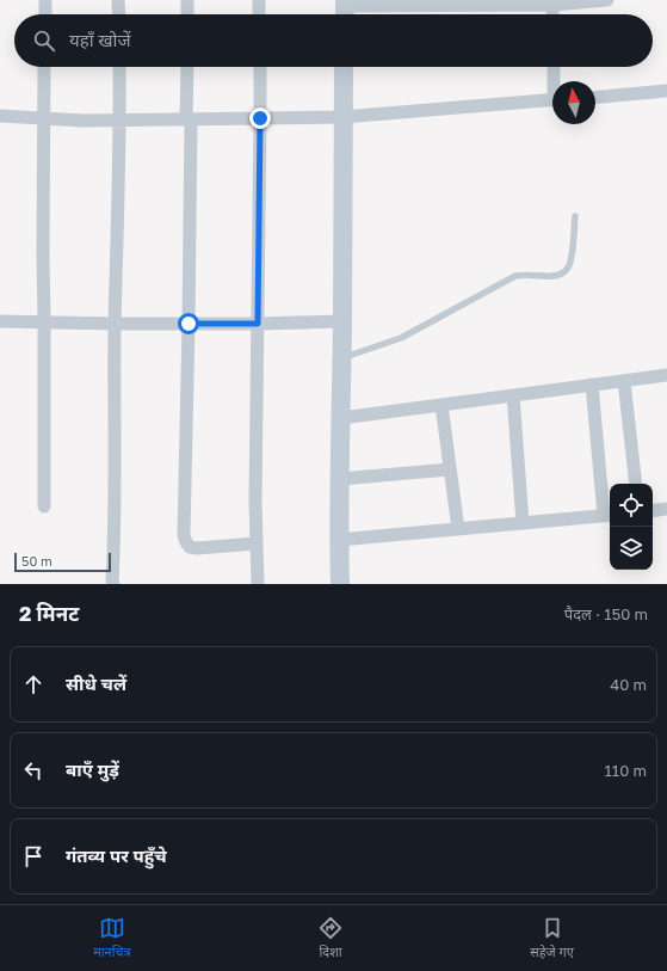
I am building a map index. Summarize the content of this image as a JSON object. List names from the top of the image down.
{
  "scale_bar": "50 m",
  "north": "top",
  "page": {
    "search": "यहाँ खोजें",
    "scale": "50 m",
    "heading": ["2 मिनट", "पैदल · 150 m"],
    "list": [
      ["सीधे चलें", "40 m"],
      ["बाएँ मुड़ें", "110 m"],
      "गंतव्य पर पहुँचे"
    ],
    "nav": ["मानचित्र", "दिशा", "सहेजे गए"]
  }
}
